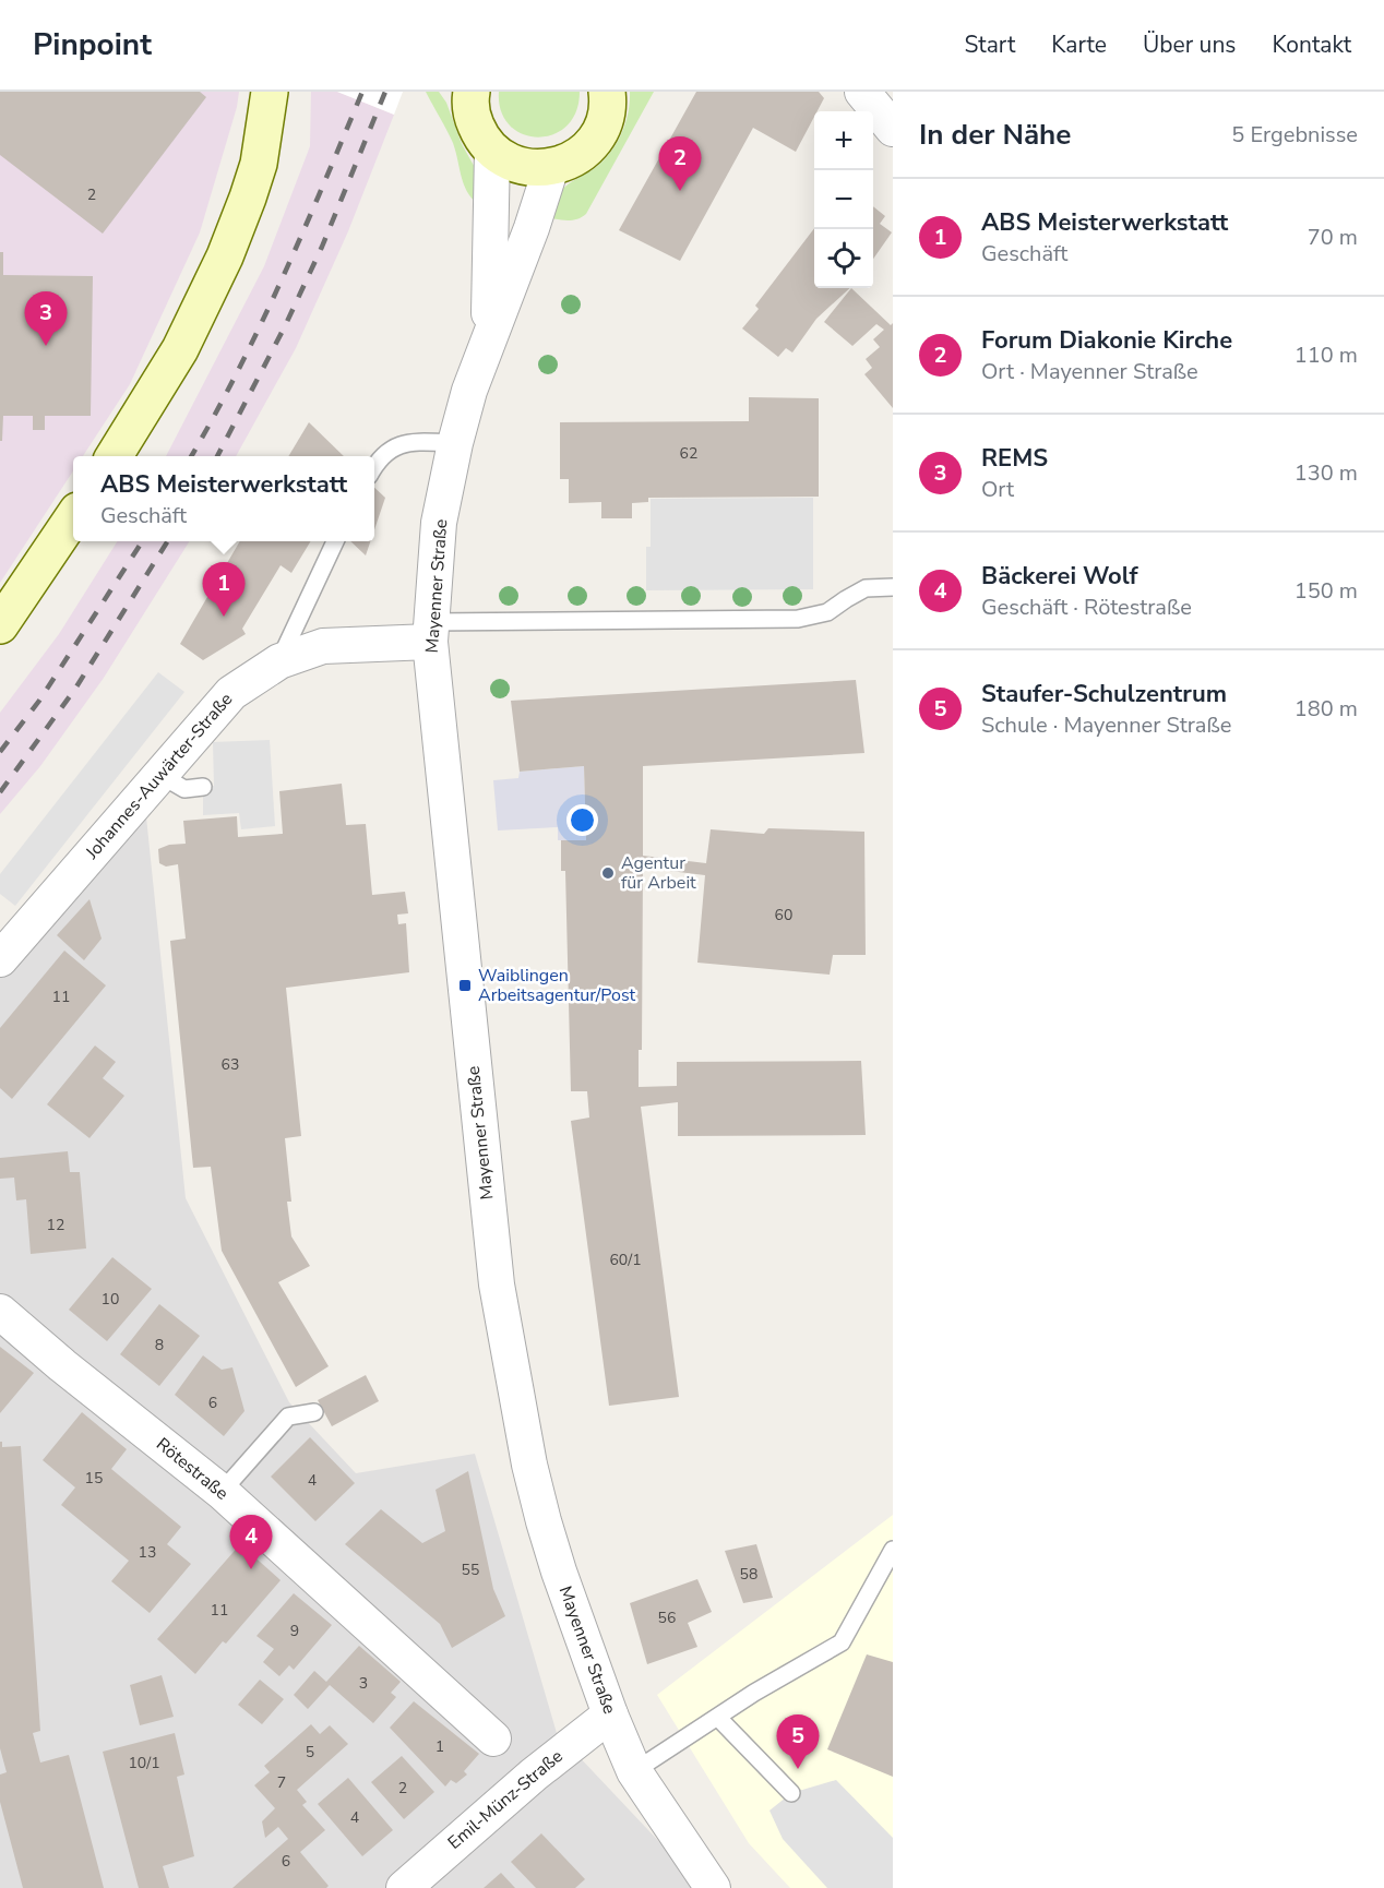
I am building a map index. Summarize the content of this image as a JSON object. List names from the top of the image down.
{
  "streets": {
    "street": [
      "Mayenner Straße",
      "Johannes-Auwärter-Straße",
      "Rötestraße",
      "Emil-Münz-Straße"
    ]
  },
  "crossings": [
    ["Mayenner Straße", "Johannes-Auwärter-Straße"],
    ["Mayenner Straße", "Emil-Münz-Straße"]
  ],
  "places": {
    "other": ["Agentur für Arbeit"],
    "transit": ["Waiblingen Arbeitsagentur/Post"]
  },
  "house_numbers": [
    "2",
    "62",
    "60",
    "11",
    "63",
    "12",
    "60/1",
    "10",
    "8",
    "6",
    "15",
    "4",
    "13",
    "55",
    "58",
    "11",
    "56",
    "9",
    "3",
    "1",
    "5",
    "10/1",
    "7",
    "2",
    "4",
    "6"
  ],
  "page": {
    "header": "Pinpoint",
    "nav": [
      "Start",
      "Karte",
      "Über uns",
      "Kontakt"
    ],
    "heading": ["In der Nähe", "5 Ergebnisse"],
    "map_buttons": ["+", "−"],
    "pins": [
      "2",
      "3",
      "1",
      "4",
      "5"
    ],
    "list": [
      {
        "mark": "1",
        "name": "ABS Meisterwerkstatt",
        "note": "Geschäft",
        "value": "70 m"
      },
      {
        "mark": "2",
        "name": "Forum Diakonie Kirche",
        "note": "Ort · Mayenner Straße",
        "value": "110 m"
      },
      {
        "mark": "3",
        "name": "REMS",
        "note": "Ort",
        "value": "130 m"
      },
      {
        "mark": "4",
        "name": "Bäckerei Wolf",
        "note": "Geschäft · Rötestraße",
        "value": "150 m"
      },
      {
        "mark": "5",
        "name": "Staufer-Schulzentrum",
        "note": "Schule · Mayenner Straße",
        "value": "180 m"
      }
    ],
    "popup": ["ABS Meisterwerkstatt", "Geschäft"]
  }
}
